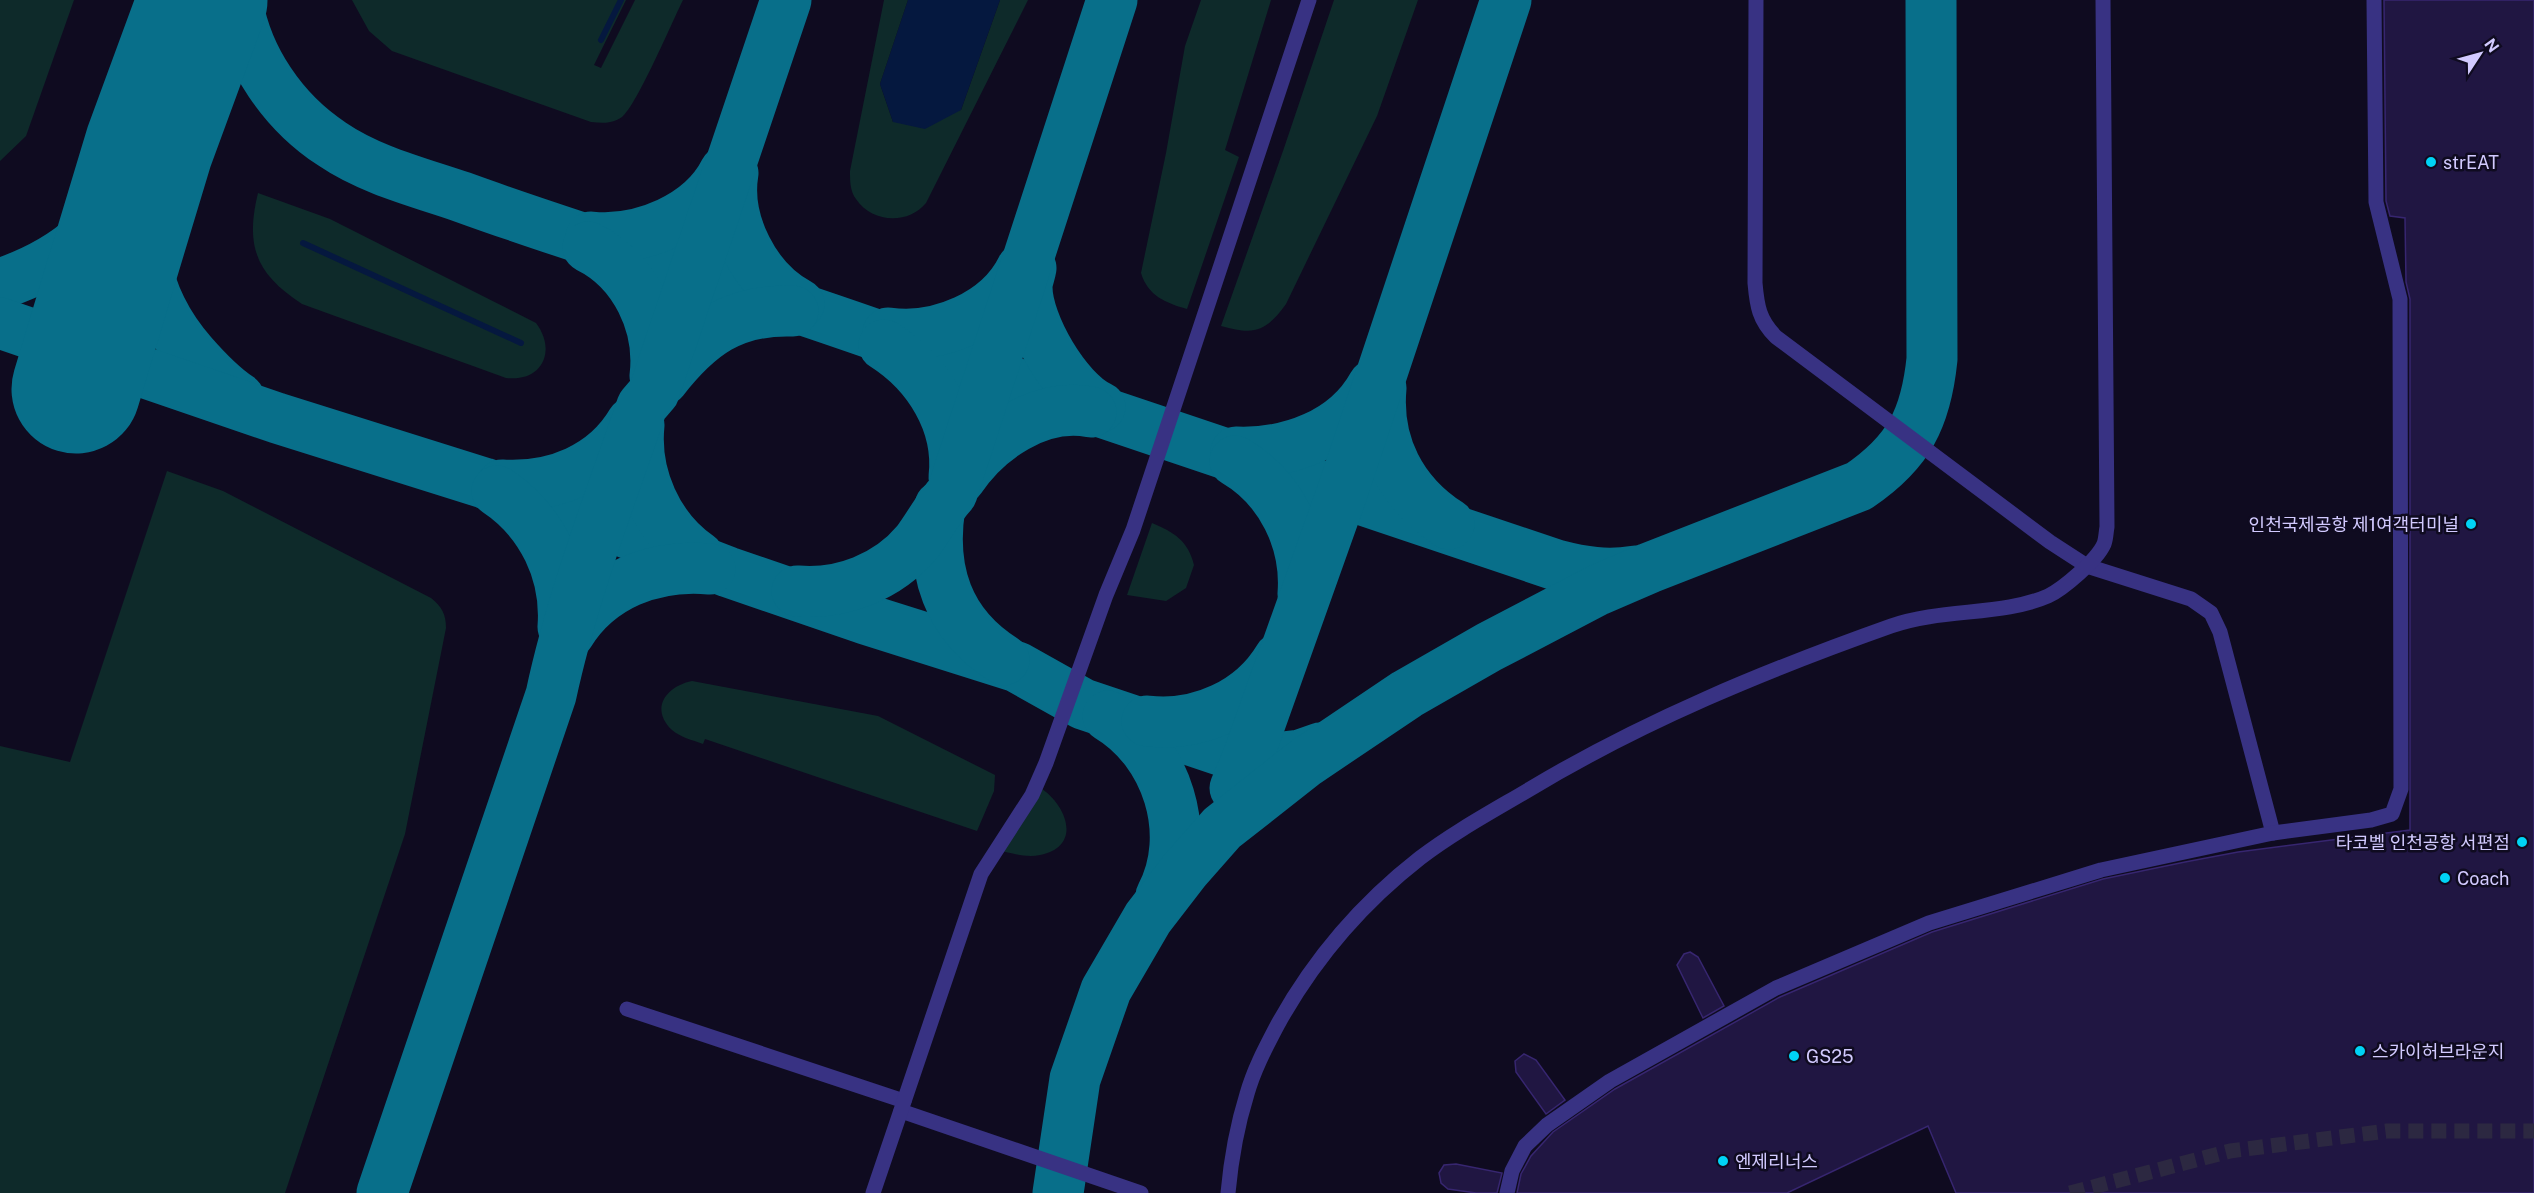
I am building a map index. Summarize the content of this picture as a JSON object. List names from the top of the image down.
{
  "places": [
    "strEAT",
    "인천국제공항 제1여객터미널",
    "타코벨 인천공항 서편점",
    "Coach",
    "스카이허브라운지",
    "GS25",
    "엔제리너스"
  ],
  "north": "top right"
}
